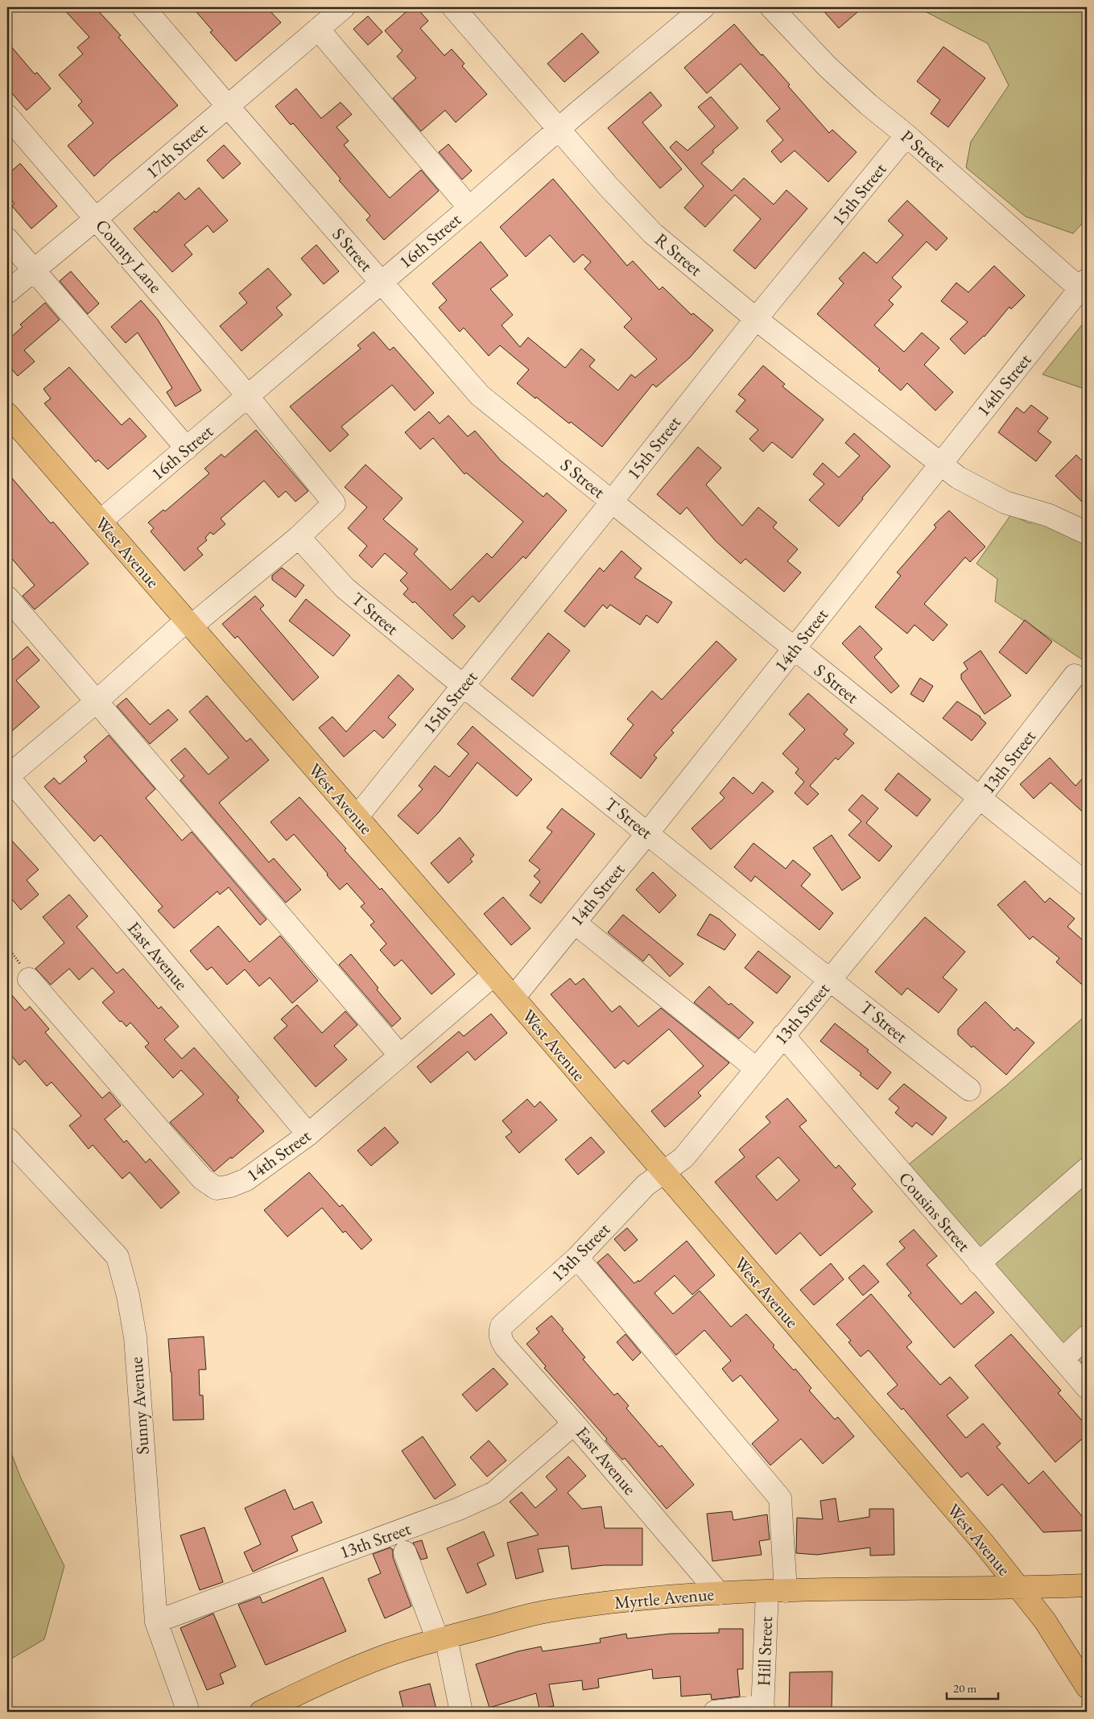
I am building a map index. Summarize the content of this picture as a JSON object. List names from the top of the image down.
{
  "streets": {
    "main road": ["West Avenue", "Myrtle Avenue"],
    "street": [
      "17th Street",
      "P Street",
      "15th Street",
      "16th Street",
      "S Street",
      "R Street",
      "County Lane",
      "14th Street",
      "T Street",
      "13th Street",
      "East Avenue",
      "Cousins Street",
      "Sunny Avenue",
      "Hill Street"
    ]
  },
  "crossings": [
    ["17th Street", "S Street"],
    ["17th Street", "County Lane"],
    ["P Street", "15th Street"],
    ["P Street", "14th Street"],
    ["15th Street", "S Street"],
    ["15th Street", "R Street"],
    ["15th Street", "West Avenue"],
    ["15th Street", "T Street"],
    ["16th Street", "S Street"],
    ["16th Street", "R Street"],
    ["16th Street", "County Lane"],
    ["16th Street", "West Avenue"],
    ["S Street", "14th Street"],
    ["S Street", "13th Street"],
    ["R Street", "14th Street"],
    ["14th Street", "West Avenue"],
    ["14th Street", "T Street"],
    ["14th Street", "East Avenue"],
    ["West Avenue", "13th Street"],
    ["West Avenue", "Myrtle Avenue"],
    ["T Street", "13th Street"],
    ["13th Street", "East Avenue"],
    ["13th Street", "Cousins Street"],
    ["13th Street", "Sunny Avenue"],
    ["13th Street", "Hill Street"],
    ["East Avenue", "Myrtle Avenue"],
    ["Myrtle Avenue", "Hill Street"]
  ],
  "scale_bar": "20 m"
}
